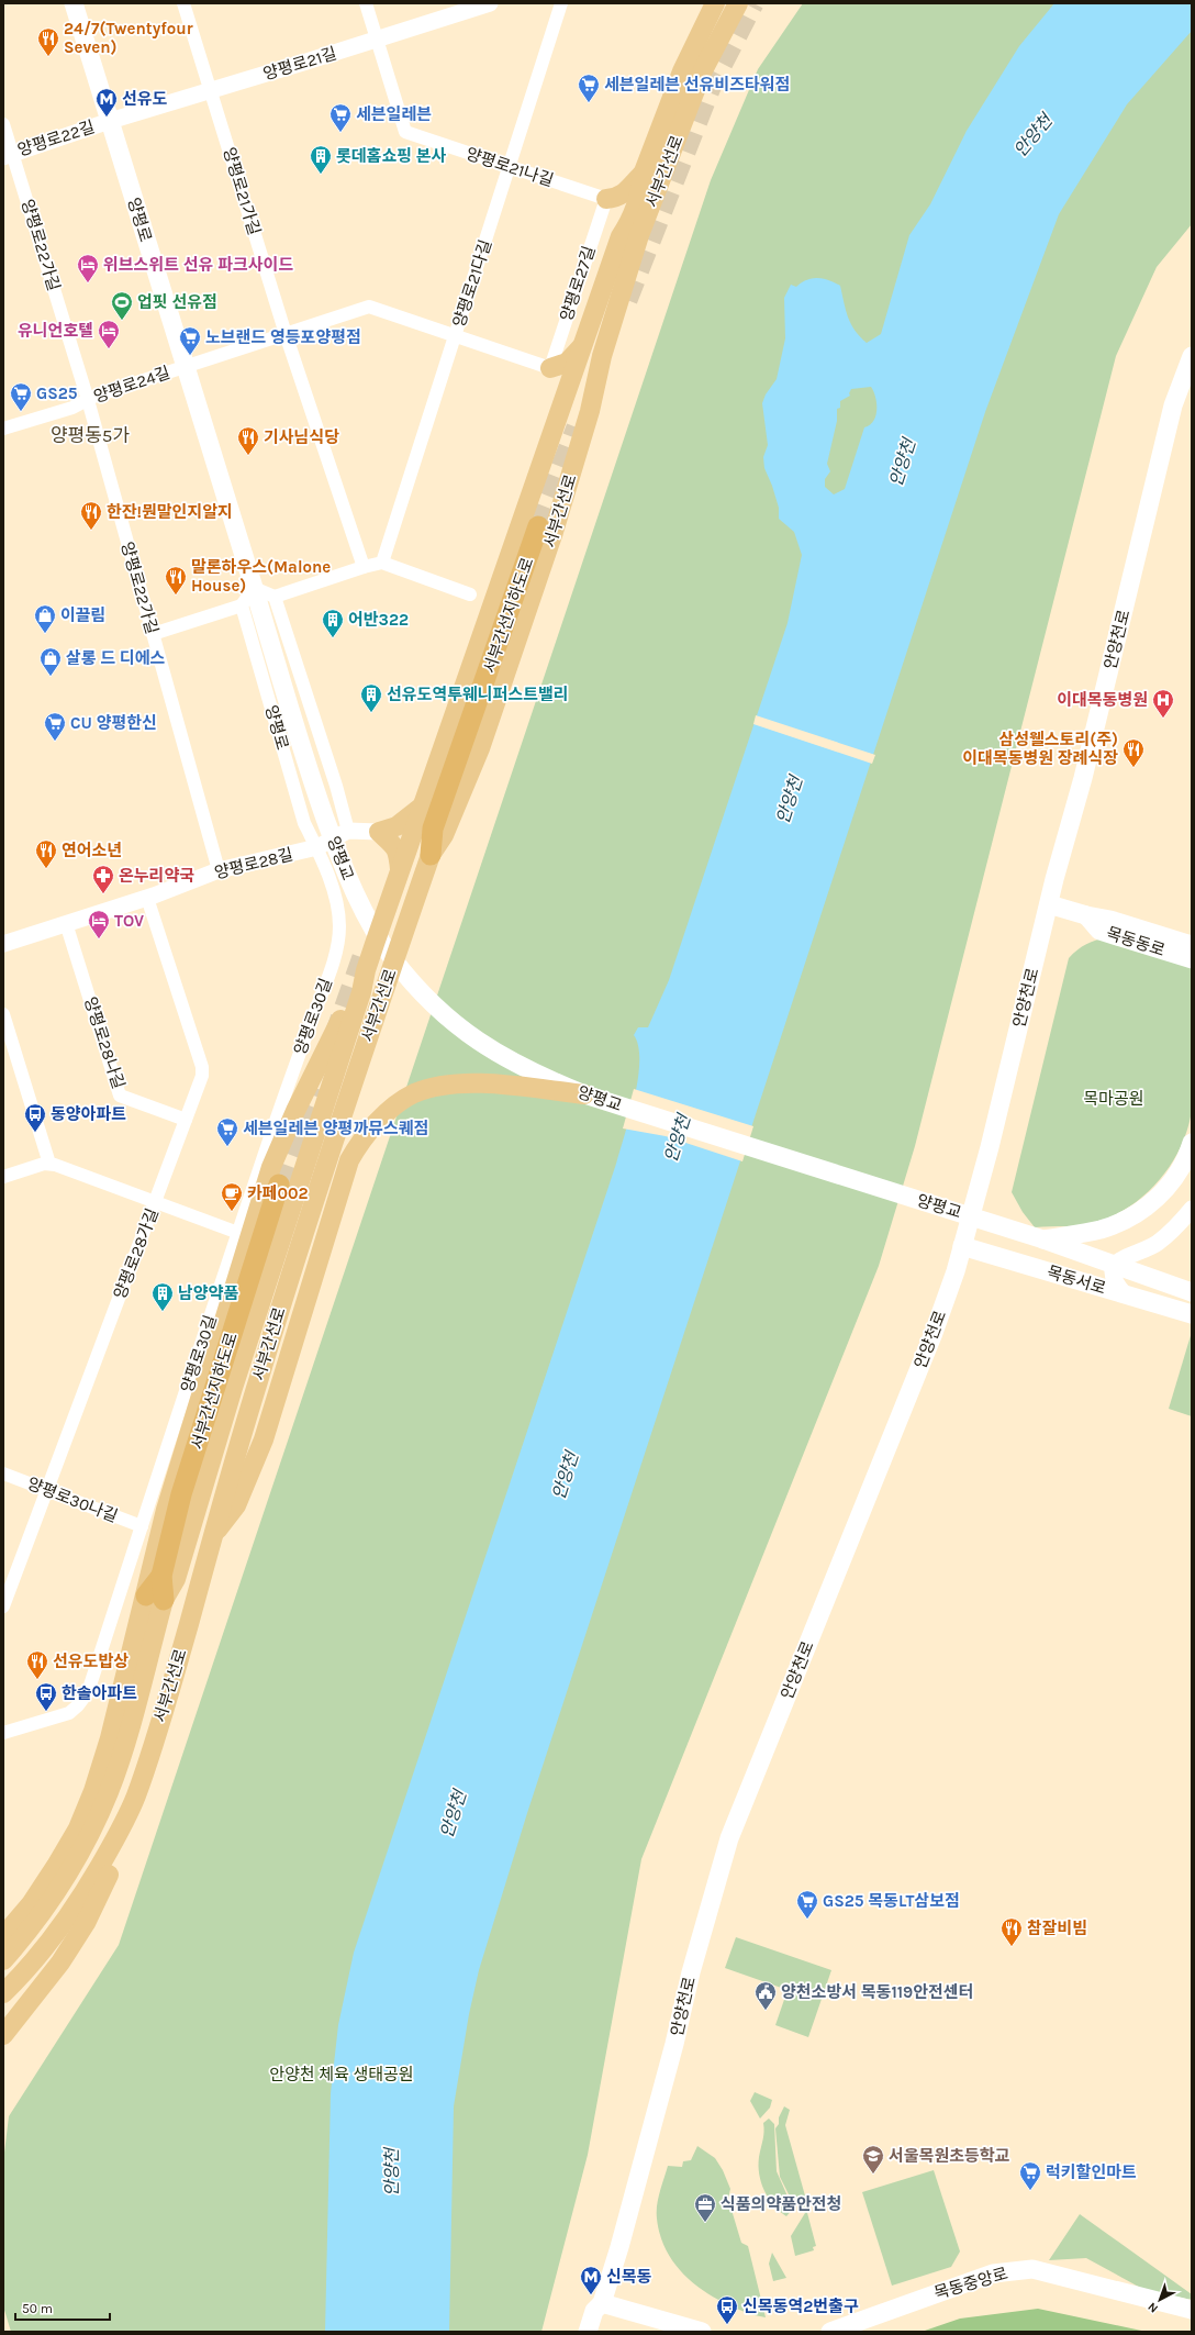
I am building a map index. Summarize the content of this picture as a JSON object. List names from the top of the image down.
{
  "streets": {
    "highway": ["서부간선지하도로"],
    "main road": [
      "서부간선로",
      "양평로",
      "안양천로",
      "양평교",
      "목동동로",
      "목동서로",
      "목동중앙로"
    ],
    "street": [
      "양평로21길",
      "양평로22길",
      "양평로21나길",
      "양평로21가길",
      "양평로22가길",
      "양평로21다길",
      "양평로27길",
      "양평로24길",
      "양평로28길",
      "양평로30길",
      "양평로28나길",
      "양평로28가길",
      "양평로30나길"
    ]
  },
  "crossings": [
    ["양평로21길", "양평로22길"],
    ["양평로21길", "양평로21나길"],
    ["양평로21길", "양평로21가길"],
    ["양평로21길", "양평로"],
    ["양평로22길", "양평로"],
    ["양평로22길", "양평로22가길"],
    ["양평로21나길", "양평로21다길"],
    ["양평로21나길", "양평로27길"],
    ["서부간선로", "서부간선지하도로"],
    ["양평로21가길", "양평로24길"],
    ["양평로", "양평로24길"],
    ["양평로", "양평교"],
    ["양평로", "양평로28길"],
    ["양평로", "양평로30길"],
    ["양평로22가길", "양평로24길"],
    ["양평로22가길", "양평로28길"],
    ["양평로21다길", "양평로24길"],
    ["양평로27길", "양평로24길"],
    ["안양천로", "목동동로"],
    ["안양천로", "목동서로"],
    ["양평교", "목동서로"],
    ["양평로28길", "양평로30길"],
    ["양평로28길", "양평로28나길"],
    ["양평로28길", "양평로28가길"],
    ["양평로30길", "양평로30나길"],
    ["양평로28나길", "양평로28가길"],
    ["양평로28가길", "양평로30나길"]
  ],
  "districts": ["양평동5가"],
  "water": ["안양천"],
  "parks": ["목마공원", "안양천 체육 생태공원"],
  "places": {
    "restaurant": [
      "24/7(Twentyfour Seven)",
      "기사님식당",
      "한잔!뭔말인지알지",
      "말론하우스(Malone House)",
      "삼성웰스토리(주) 이대목동병원 장례식장",
      "연어소년",
      "선유도밥상",
      "참잘비빔"
    ],
    "supermarket": [
      "세븐일레븐 선유비즈타워점",
      "세븐일레븐",
      "노브랜드 영등포양평점",
      "GS25",
      "CU 양평한신",
      "세븐일레븐 양평까뮤스퀘점",
      "GS25 목동LT삼보점",
      "럭키할인마트"
    ],
    "metro station": ["선유도", "신목동"],
    "building": [
      "롯데홈쇼핑 본사",
      "어반322",
      "선유도역투웨니퍼스트밸리",
      "남양약품"
    ],
    "hotel": ["위브스위트 선유 파크사이드", "유니언호텔", "TOV"],
    "sports": ["업핏 선유점"],
    "shop": ["이끌림", "살롱 드 디에스"],
    "hospital": ["이대목동병원"],
    "pharmacy": ["온누리약국"],
    "bus stop": ["동양아파트", "한솔아파트", "신목동역2번출구"],
    "cafe": ["카페002"],
    "public building": ["양천소방서 목동119안전센터"],
    "school or university": ["서울목원초등학교"],
    "office": ["식품의약품안전청"]
  },
  "scale_bar": "50 m",
  "north": "bottom left"
}
